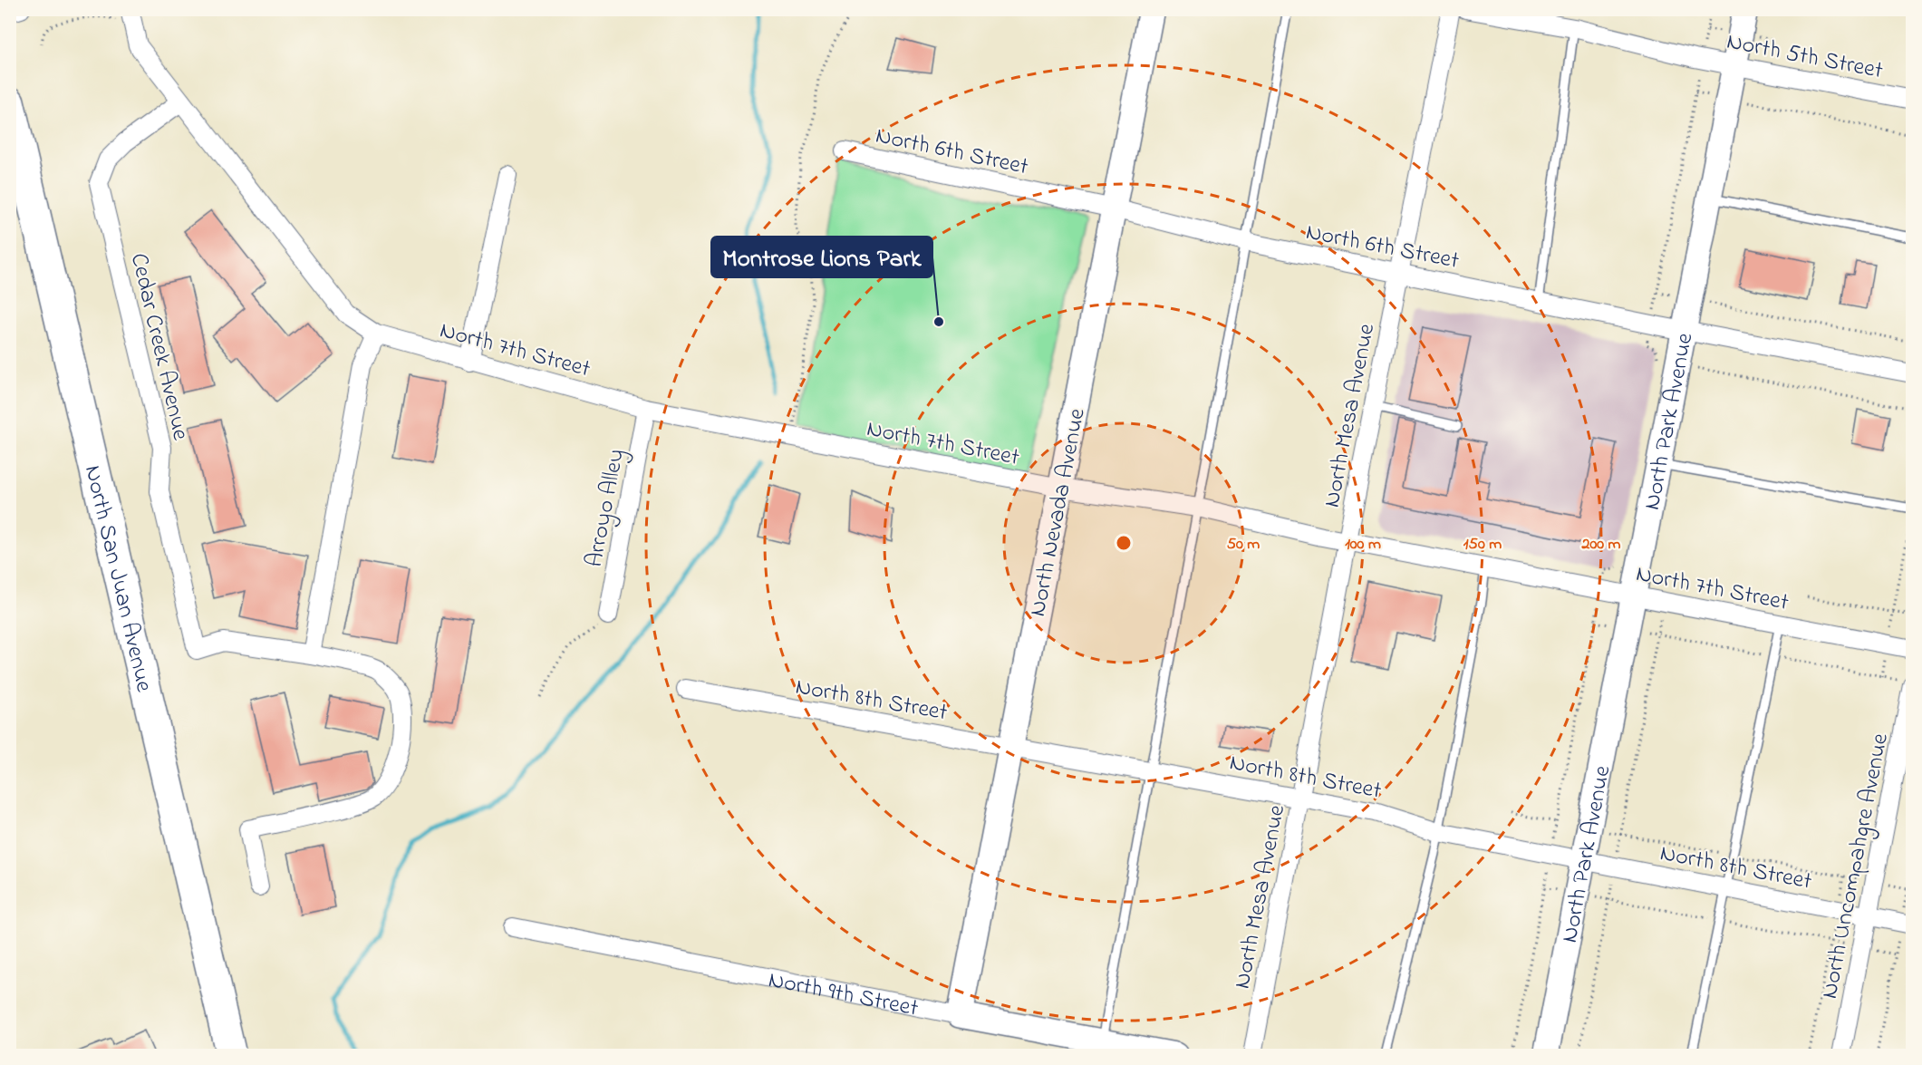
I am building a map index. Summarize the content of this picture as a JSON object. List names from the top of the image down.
{
  "streets": {
    "highway": ["North San Juan Avenue"],
    "street": [
      "North 5th Street",
      "North 6th Street",
      "Cedar Creek Avenue",
      "North 7th Street",
      "North Mesa Avenue",
      "North Park Avenue",
      "Arroyo Alley",
      "North Nevada Avenue",
      "North 8th Street",
      "North Uncompahgre Avenue",
      "North 9th Street"
    ]
  },
  "crossings": [
    ["North 5th Street", "North Park Avenue"],
    ["North 6th Street", "North Mesa Avenue"],
    ["North 6th Street", "North Park Avenue"],
    ["North 6th Street", "North Nevada Avenue"],
    ["Cedar Creek Avenue", "North 7th Street"],
    ["North 7th Street", "North Mesa Avenue"],
    ["North 7th Street", "North Park Avenue"],
    ["North 7th Street", "Arroyo Alley"],
    ["North 7th Street", "North Nevada Avenue"],
    ["North Mesa Avenue", "North 8th Street"],
    ["North Park Avenue", "North 8th Street"],
    ["North Nevada Avenue", "North 8th Street"],
    ["North Nevada Avenue", "North 9th Street"],
    ["North 8th Street", "North Uncompahgre Avenue"]
  ],
  "places": ["Montrose Lions Park"],
  "rings": [
    "50 m",
    "100 m",
    "150 m",
    "200 m"
  ]
}
